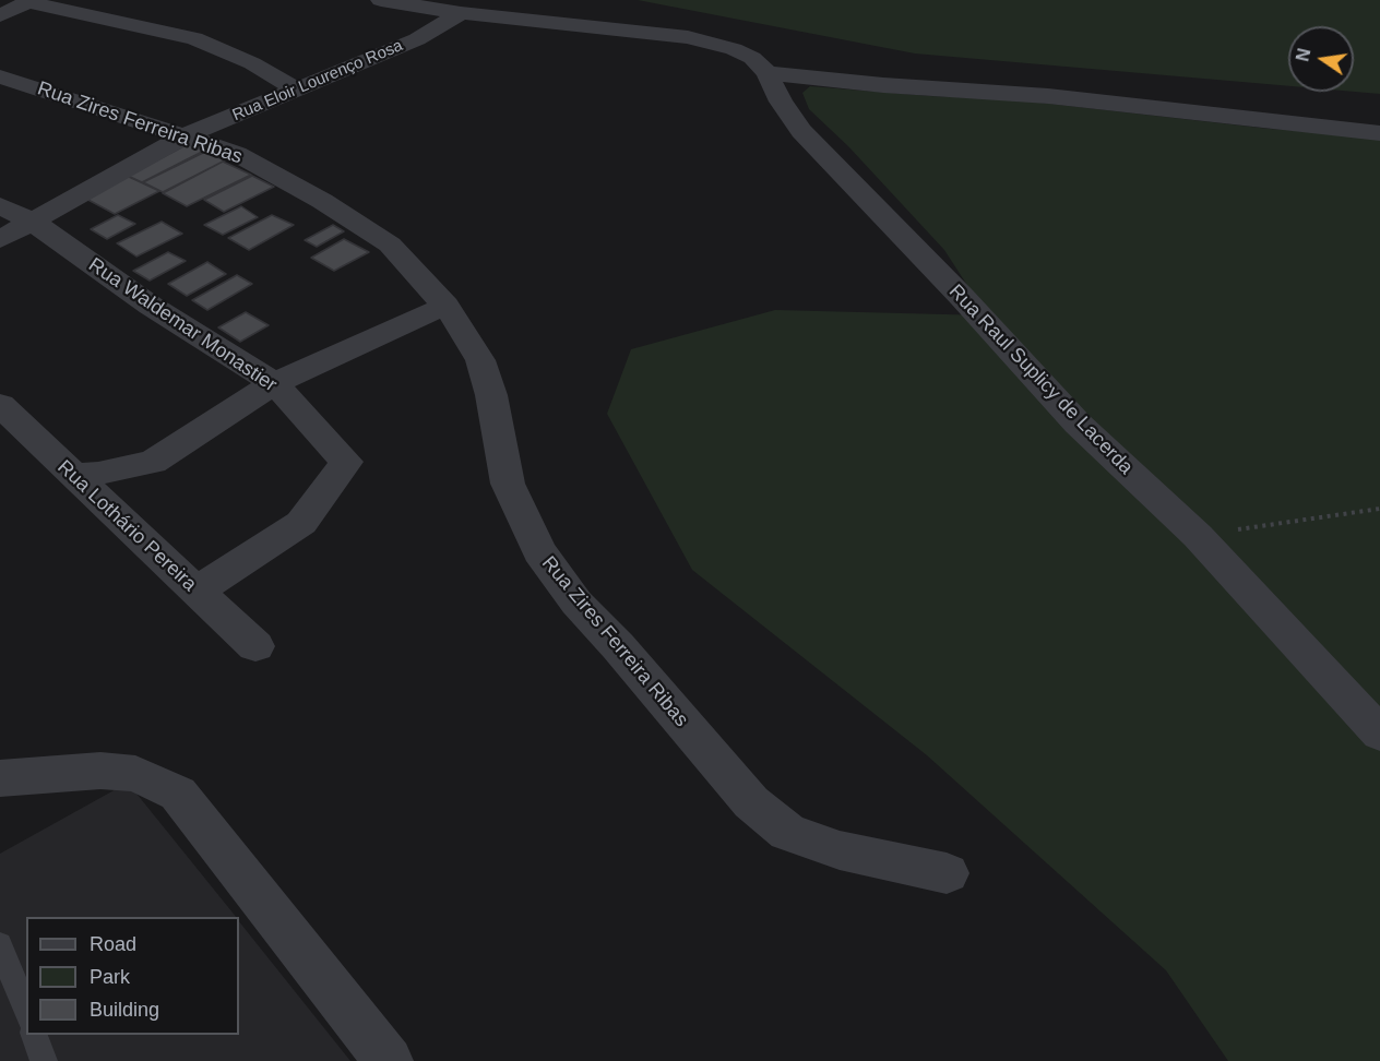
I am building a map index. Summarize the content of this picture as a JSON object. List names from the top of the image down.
{
  "streets": {
    "street": [
      "Rua Eloir Lourenço Rosa",
      "Rua Zires Ferreira Ribas",
      "Rua Waldemar Monastier",
      "Rua Raul Suplicy de Lacerda",
      "Rua Lothário Pereira"
    ]
  },
  "crossings": [
    ["Rua Eloir Lourenço Rosa", "Rua Zires Ferreira Ribas"],
    ["Rua Eloir Lourenço Rosa", "Rua Waldemar Monastier"],
    ["Rua Waldemar Monastier", "Rua Lothário Pereira"]
  ],
  "legend": ["Road", "Park", "Building"],
  "north": "left"
}
